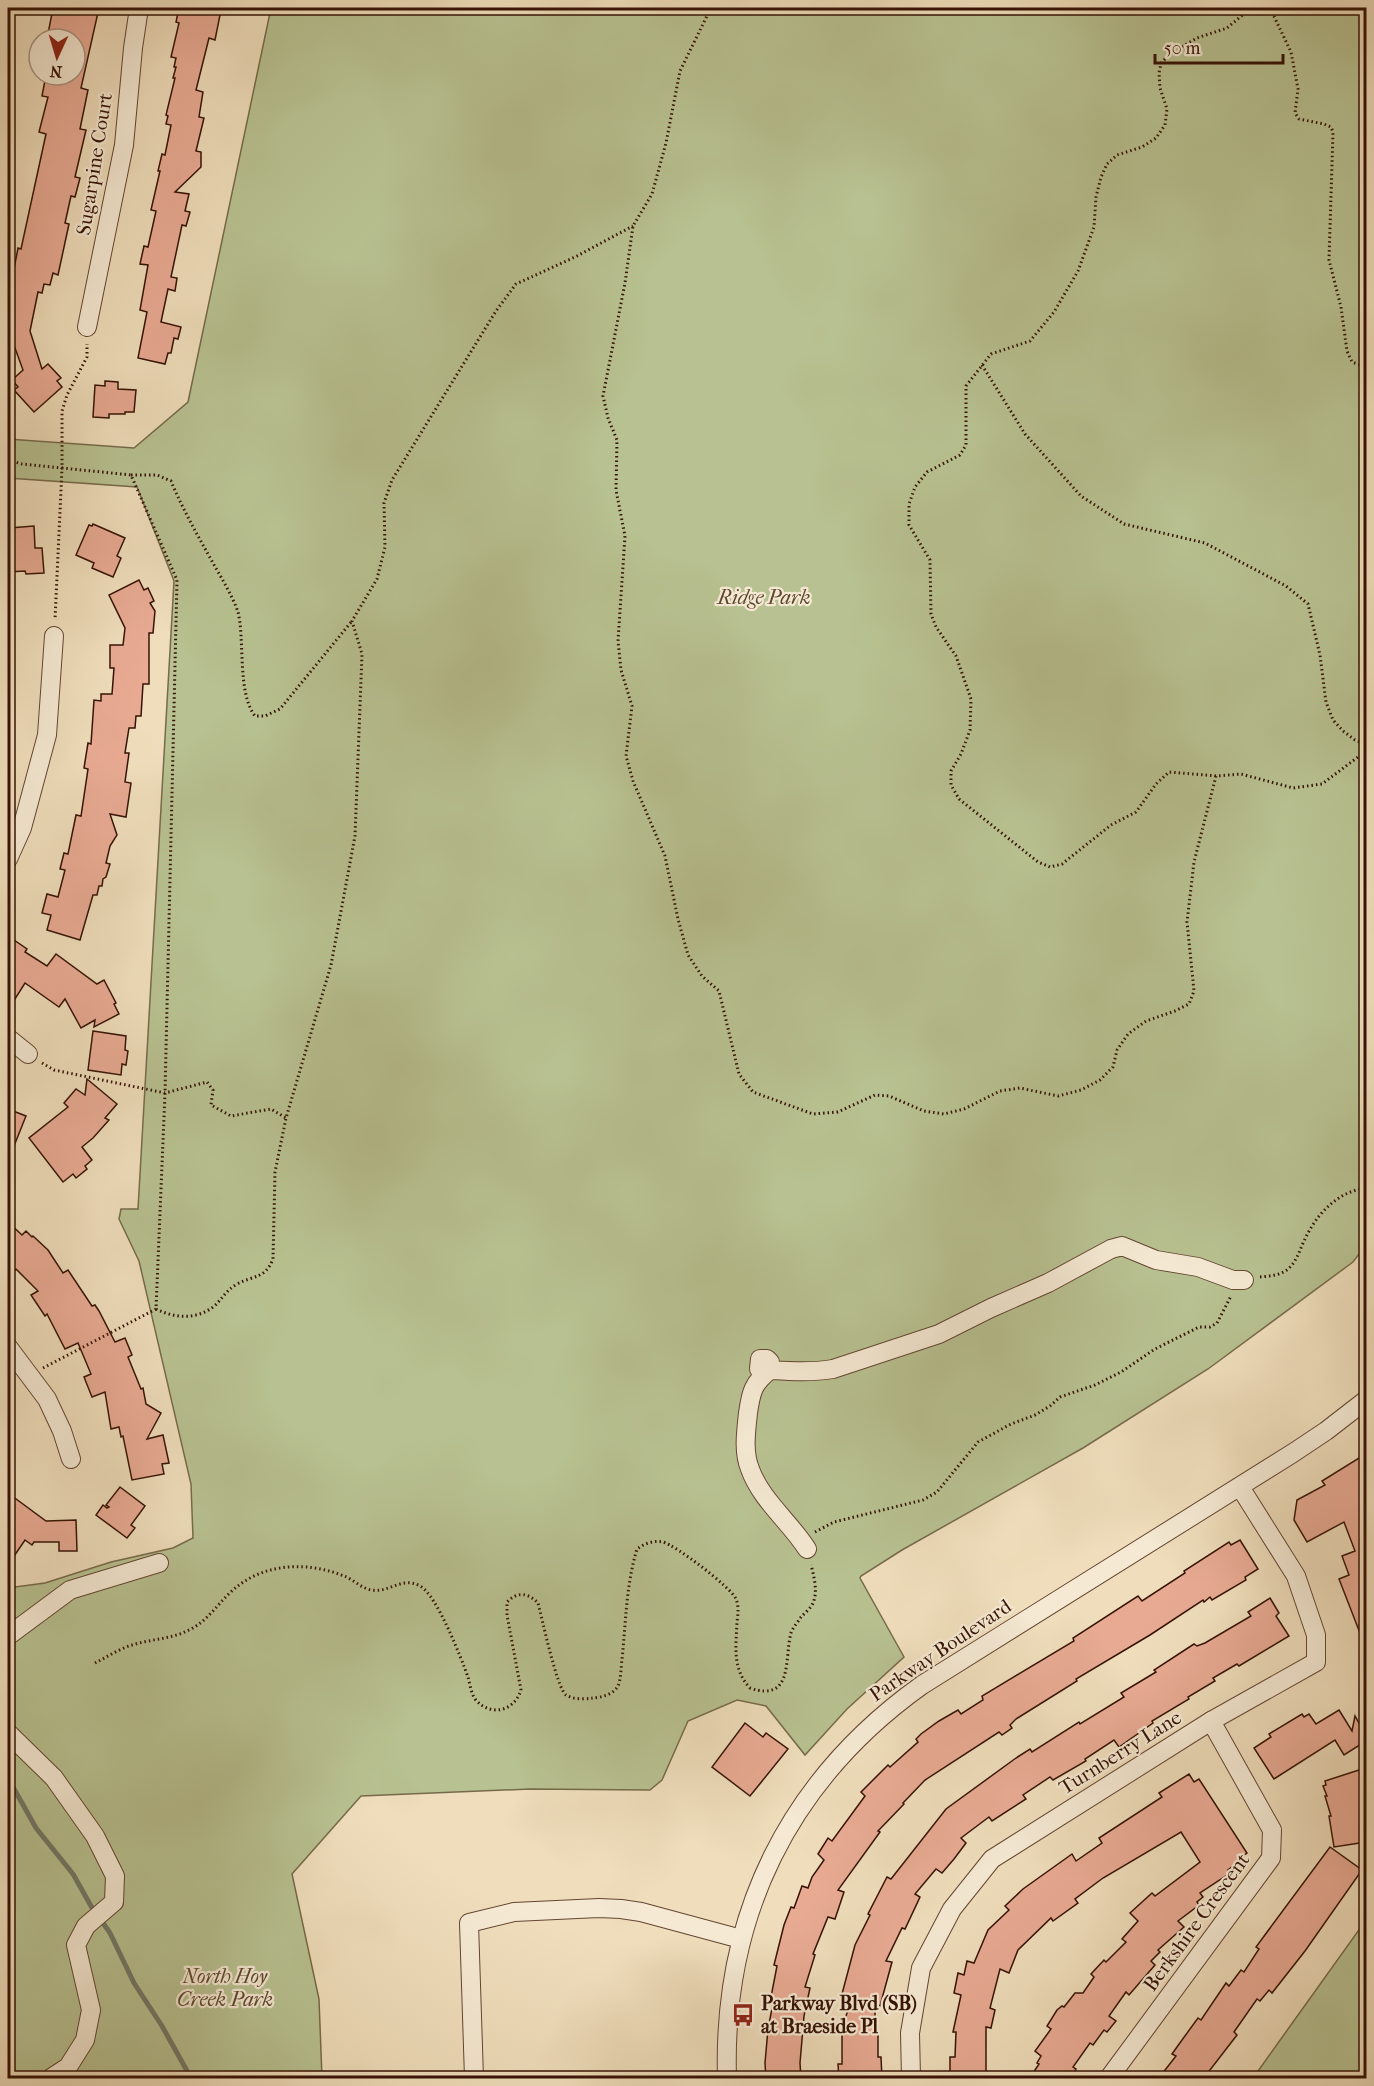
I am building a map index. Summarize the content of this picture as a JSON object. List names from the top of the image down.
{
  "streets": {
    "street": [
      "Sugarpine Court",
      "Parkway Boulevard",
      "Turnberry Lane",
      "Berkshire Crescent"
    ]
  },
  "crossings": [
    ["Parkway Boulevard", "Turnberry Lane"],
    ["Turnberry Lane", "Berkshire Crescent"]
  ],
  "parks": ["Ridge Park", "North Hoy Creek Park"],
  "places": {
    "bus stop": ["Parkway Blvd (SB) at Braeside Pl"]
  },
  "scale_bar": "50 m",
  "north": "bottom"
}
